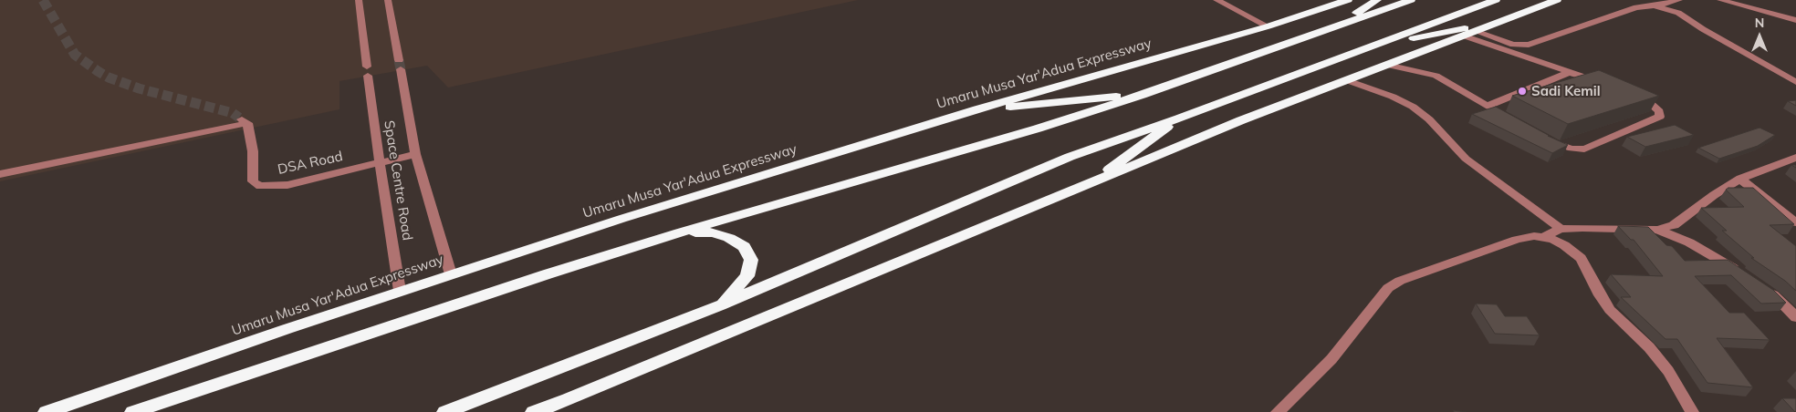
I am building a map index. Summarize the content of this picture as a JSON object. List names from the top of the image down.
{
  "streets": {
    "highway": ["Umaru Musa Yar'Adua Expressway"],
    "street": ["DSA Road", "Space Centre Road"]
  },
  "crossings": [
    ["Umaru Musa Yar'Adua Expressway", "Space Centre Road"],
    ["DSA Road", "Space Centre Road"]
  ],
  "places": ["Sadi Kemil"],
  "north": "top"
}
